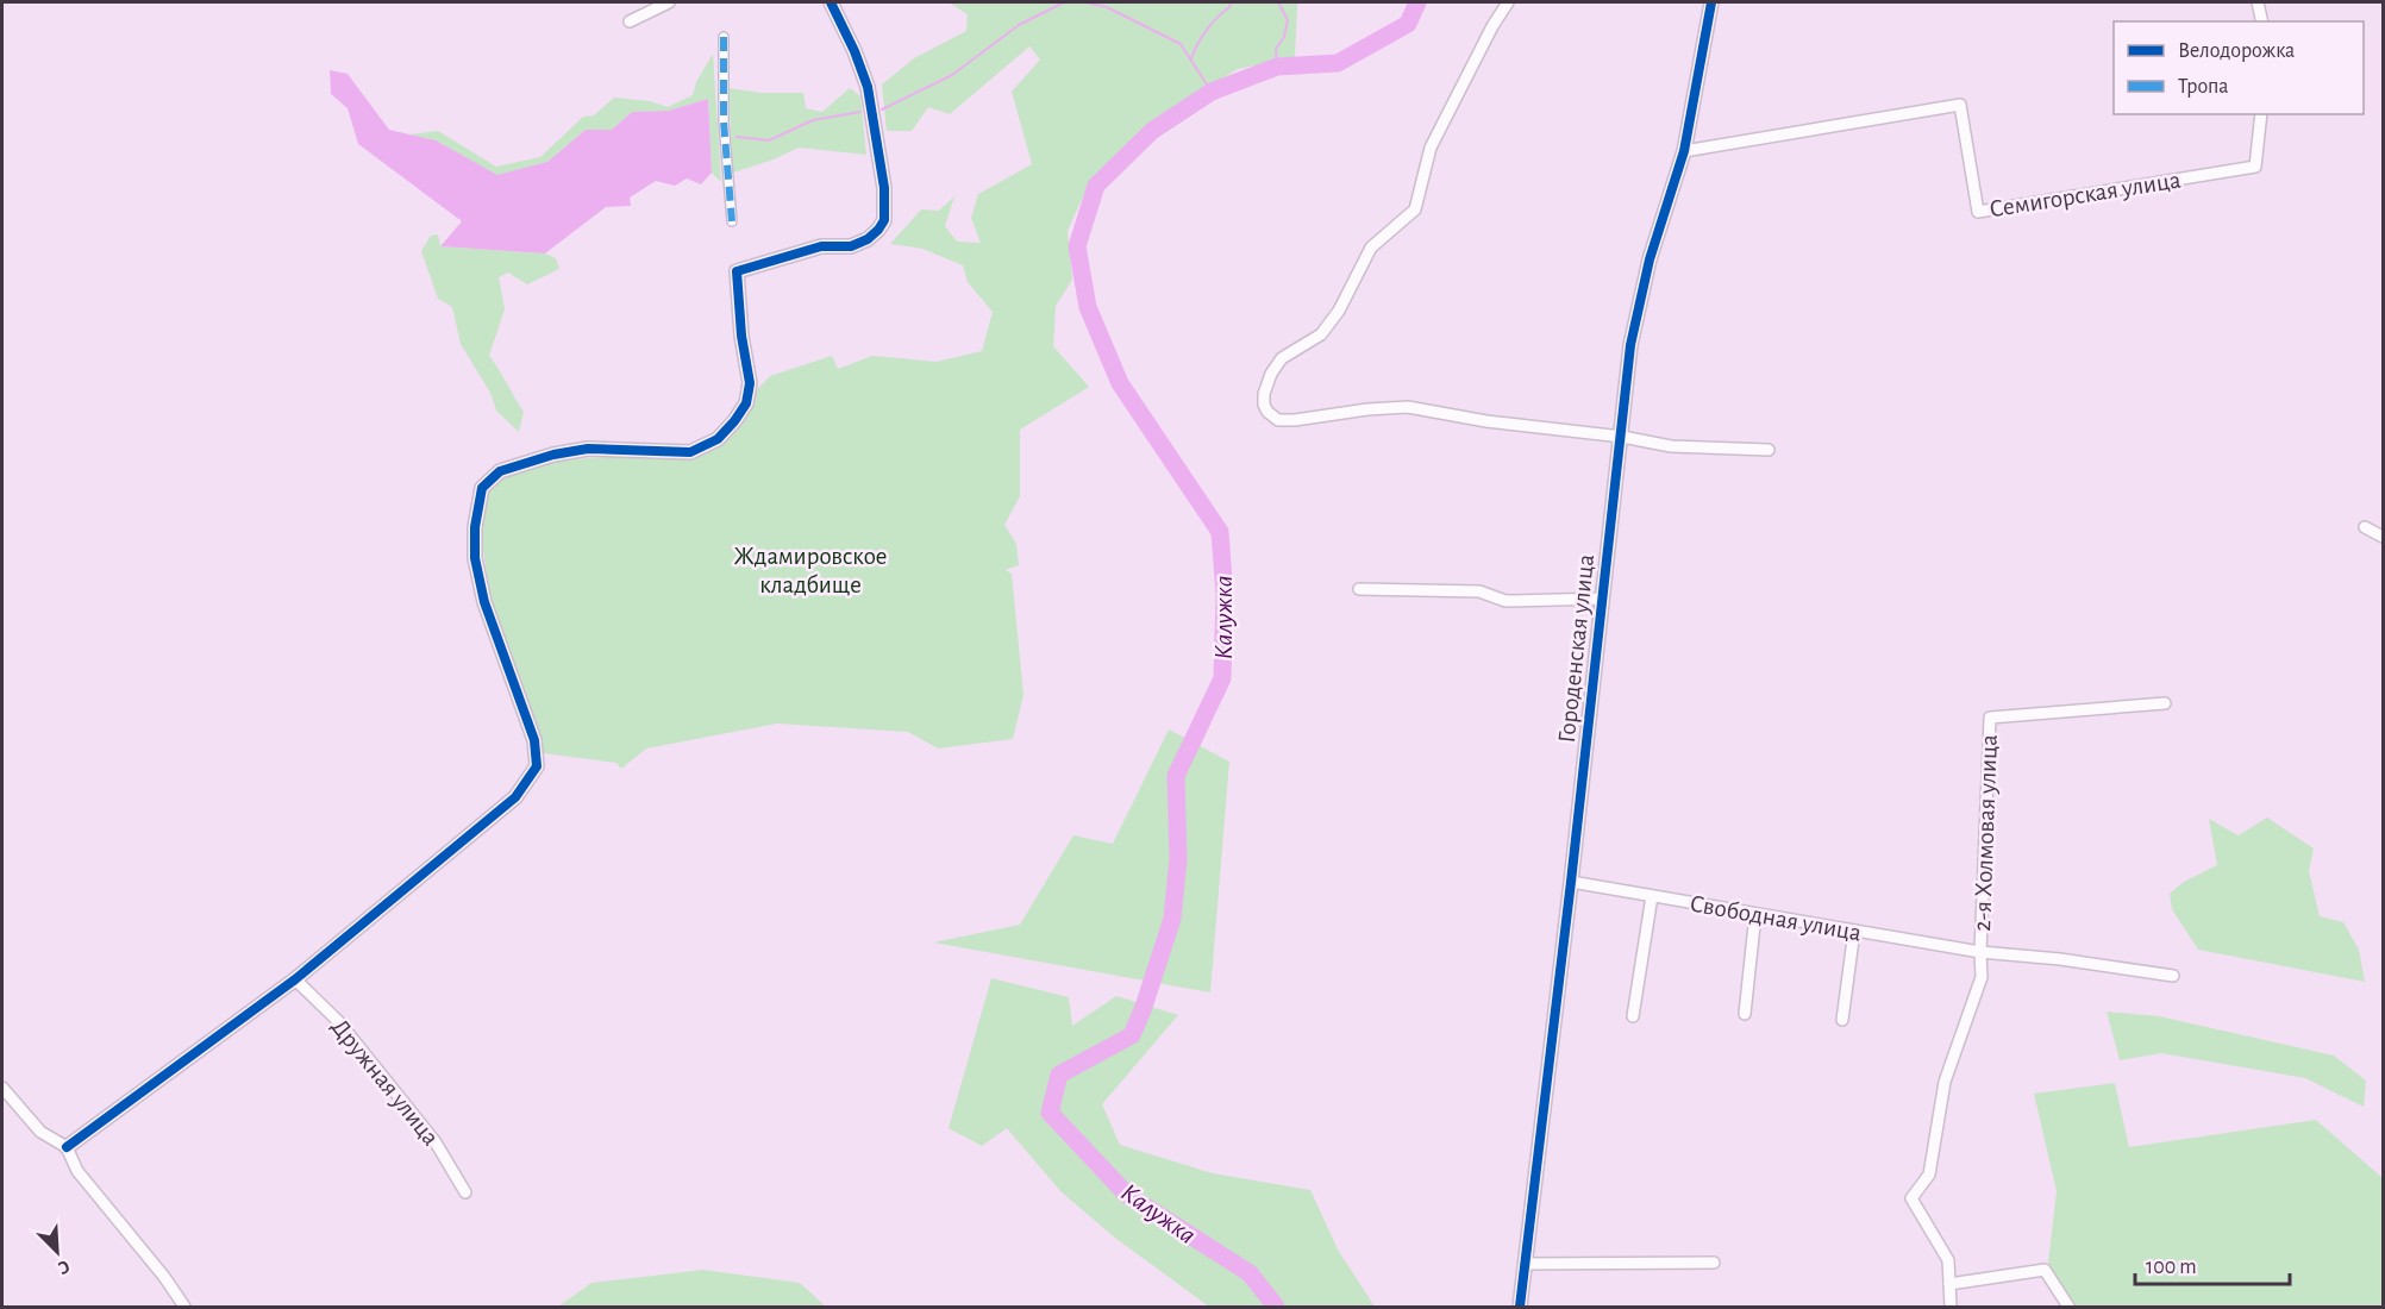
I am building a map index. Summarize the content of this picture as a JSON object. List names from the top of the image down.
{
  "streets": {
    "street": [
      "Семигорская улица",
      "Городенская улица",
      "2-я Холмовая улица",
      "Свободная улица",
      "Дружная улица"
    ]
  },
  "crossings": [
    ["Семигорская улица", "Городенская улица"],
    ["Городенская улица", "Свободная улица"],
    ["2-я Холмовая улица", "Свободная улица"]
  ],
  "water": ["Калужка"],
  "parks": ["Ждамировское кладбище"],
  "legend": ["Велодорожка", "Тропа"],
  "scale_bar": "100 m",
  "north": "bottom right"
}
